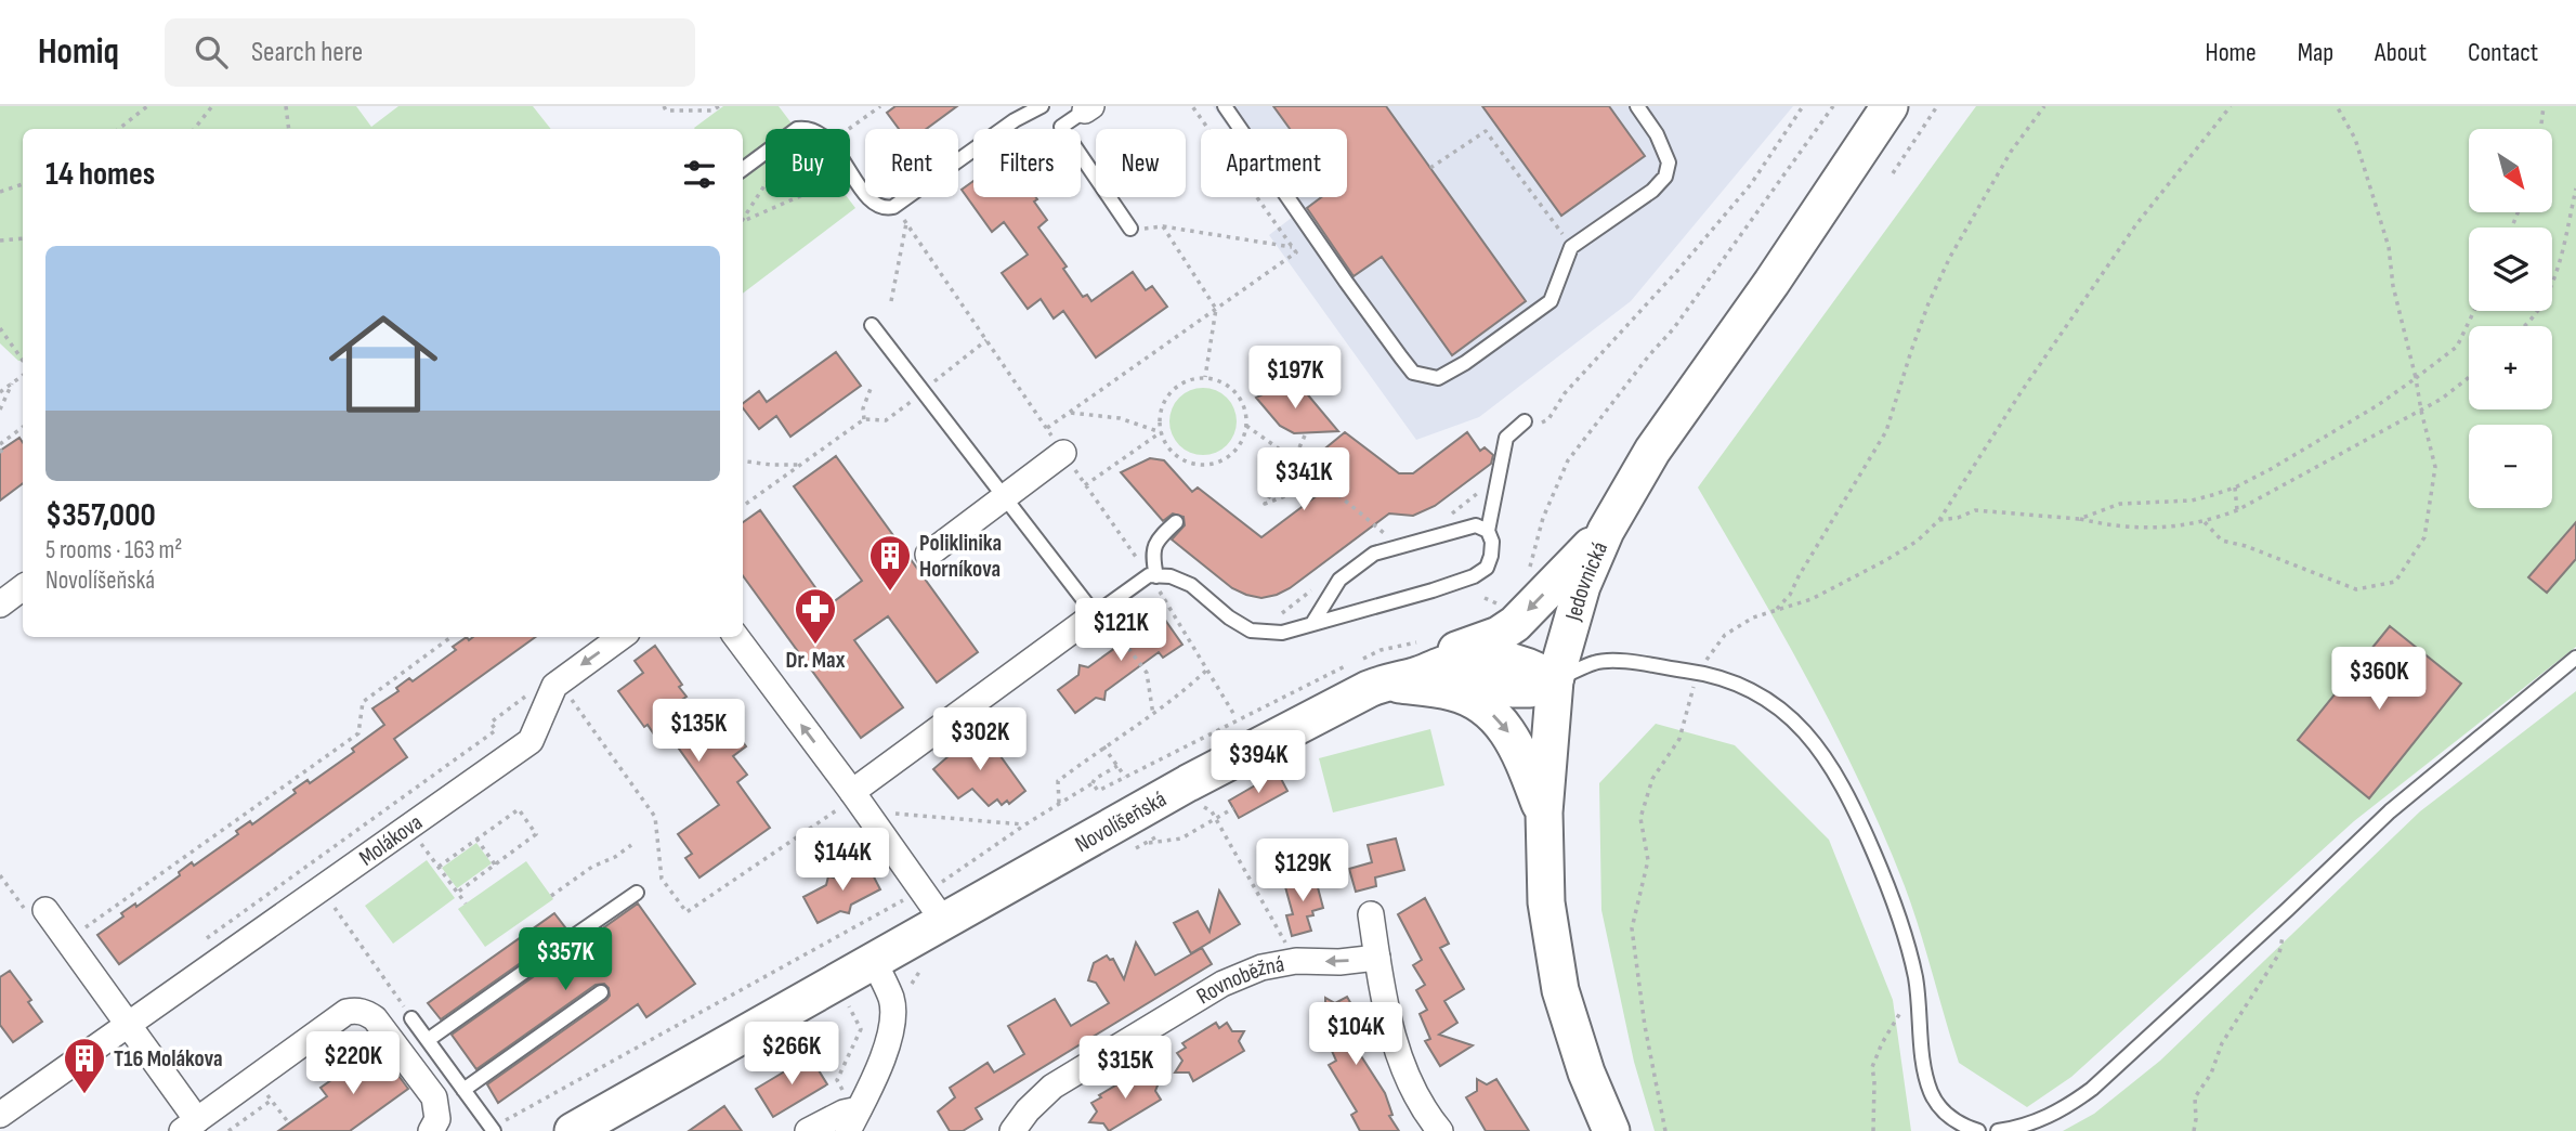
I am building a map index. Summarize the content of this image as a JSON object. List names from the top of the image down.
{
  "streets": {
    "street": [
      "Jedovnická",
      "Novolíšeňská",
      "Molákova",
      "Rovnoběžná"
    ]
  },
  "crossings": [
    ["Jedovnická", "Novolíšeňská"]
  ],
  "places": {
    "building": ["Poliklinika Horníkova", "T16 Molákova"],
    "pharmacy": ["Dr. Max"]
  },
  "north": "bottom right",
  "page": {
    "header": "Homiq",
    "search": "Search here",
    "nav": [
      "Home",
      "Map",
      "About",
      "Contact"
    ],
    "map_buttons": ["+", "−"],
    "chip": [
      "Buy",
      "Rent",
      "Filters",
      "New",
      "Apartment"
    ],
    "heading": "14 homes",
    "list": [
      {
        "name": "$357,000",
        "note": "5 rooms · 163 m² · Novolíšeňská"
      }
    ],
    "price": [
      "$197K",
      "$341K",
      "$121K",
      "$360K",
      "$135K",
      "$302K",
      "$394K",
      "$144K",
      "$129K",
      "$357K",
      "$104K",
      "$266K",
      "$220K",
      "$315K"
    ]
  }
}
